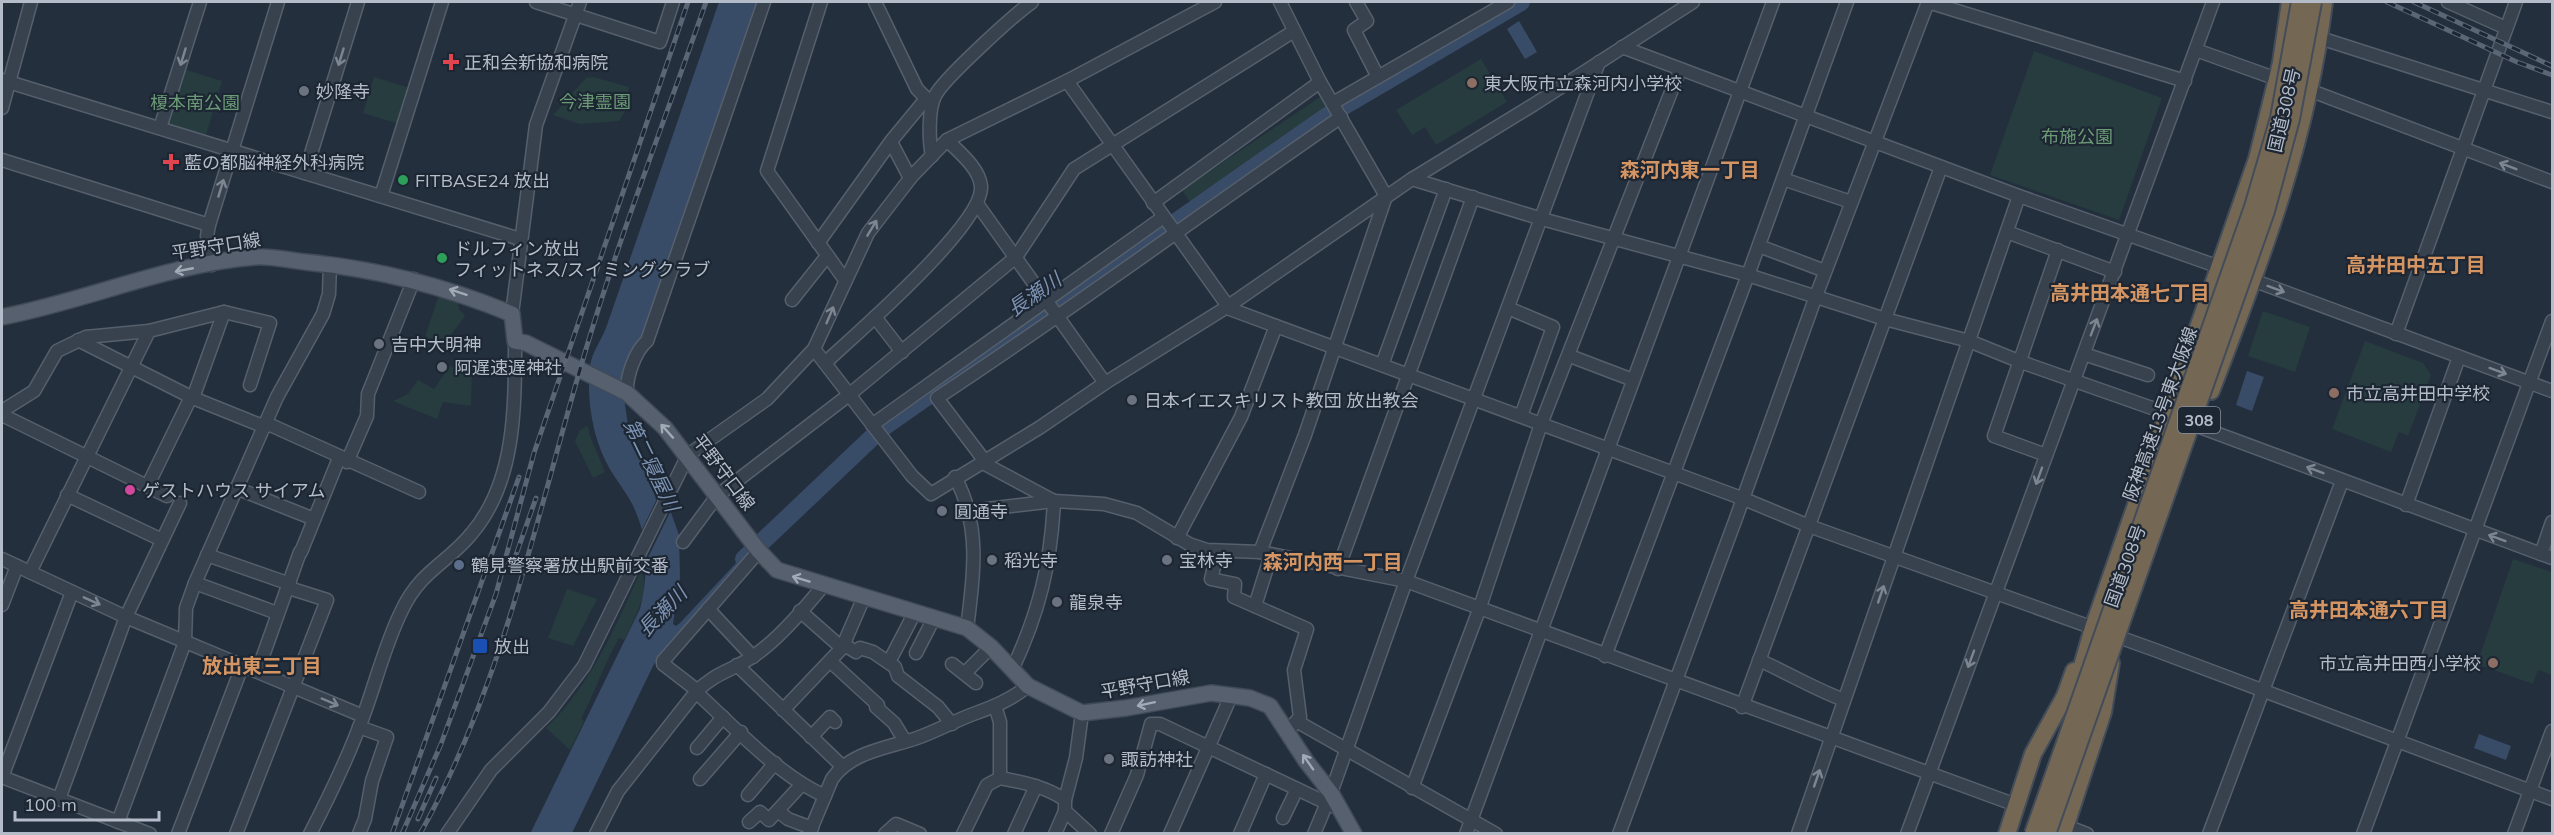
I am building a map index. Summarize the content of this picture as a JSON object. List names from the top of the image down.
{
  "streets": {
    "highway": ["国道308号", "阪神高速13号東大阪線", "308"],
    "main road": ["平野守口線"]
  },
  "crossings": [
    ["国道308号", "阪神高速13号東大阪線"]
  ],
  "one_way": ["平野守口線"],
  "districts": [
    "森河内東一丁目",
    "高井田中五丁目",
    "高井田本通七丁目",
    "森河内西一丁目",
    "高井田本通六丁目",
    "放出東三丁目"
  ],
  "water": ["長瀬川", "第二寝屋川"],
  "parks": ["今津霊園", "榎本南公園", "布施公園"],
  "places": {
    "health": ["正和会新協和病院", "藍の都脳神経外科病院"],
    "other": [
      "東大阪市立森河内小学校",
      "妙隆寺",
      "FITBASE24 放出",
      "ドルフィン放出 フィットネス/スイミングクラブ",
      "吉中大明神",
      "阿遅速遅神社",
      "市立高井田中学校",
      "日本イエスキリスト教団 放出教会",
      "ゲストハウス サイアム",
      "圓通寺",
      "稻光寺",
      "宝林寺",
      "鶴見警察署放出駅前交番",
      "龍泉寺",
      "市立高井田西小学校",
      "諏訪神社"
    ],
    "transit": ["放出"]
  },
  "scale_bar": "100 m"
}
